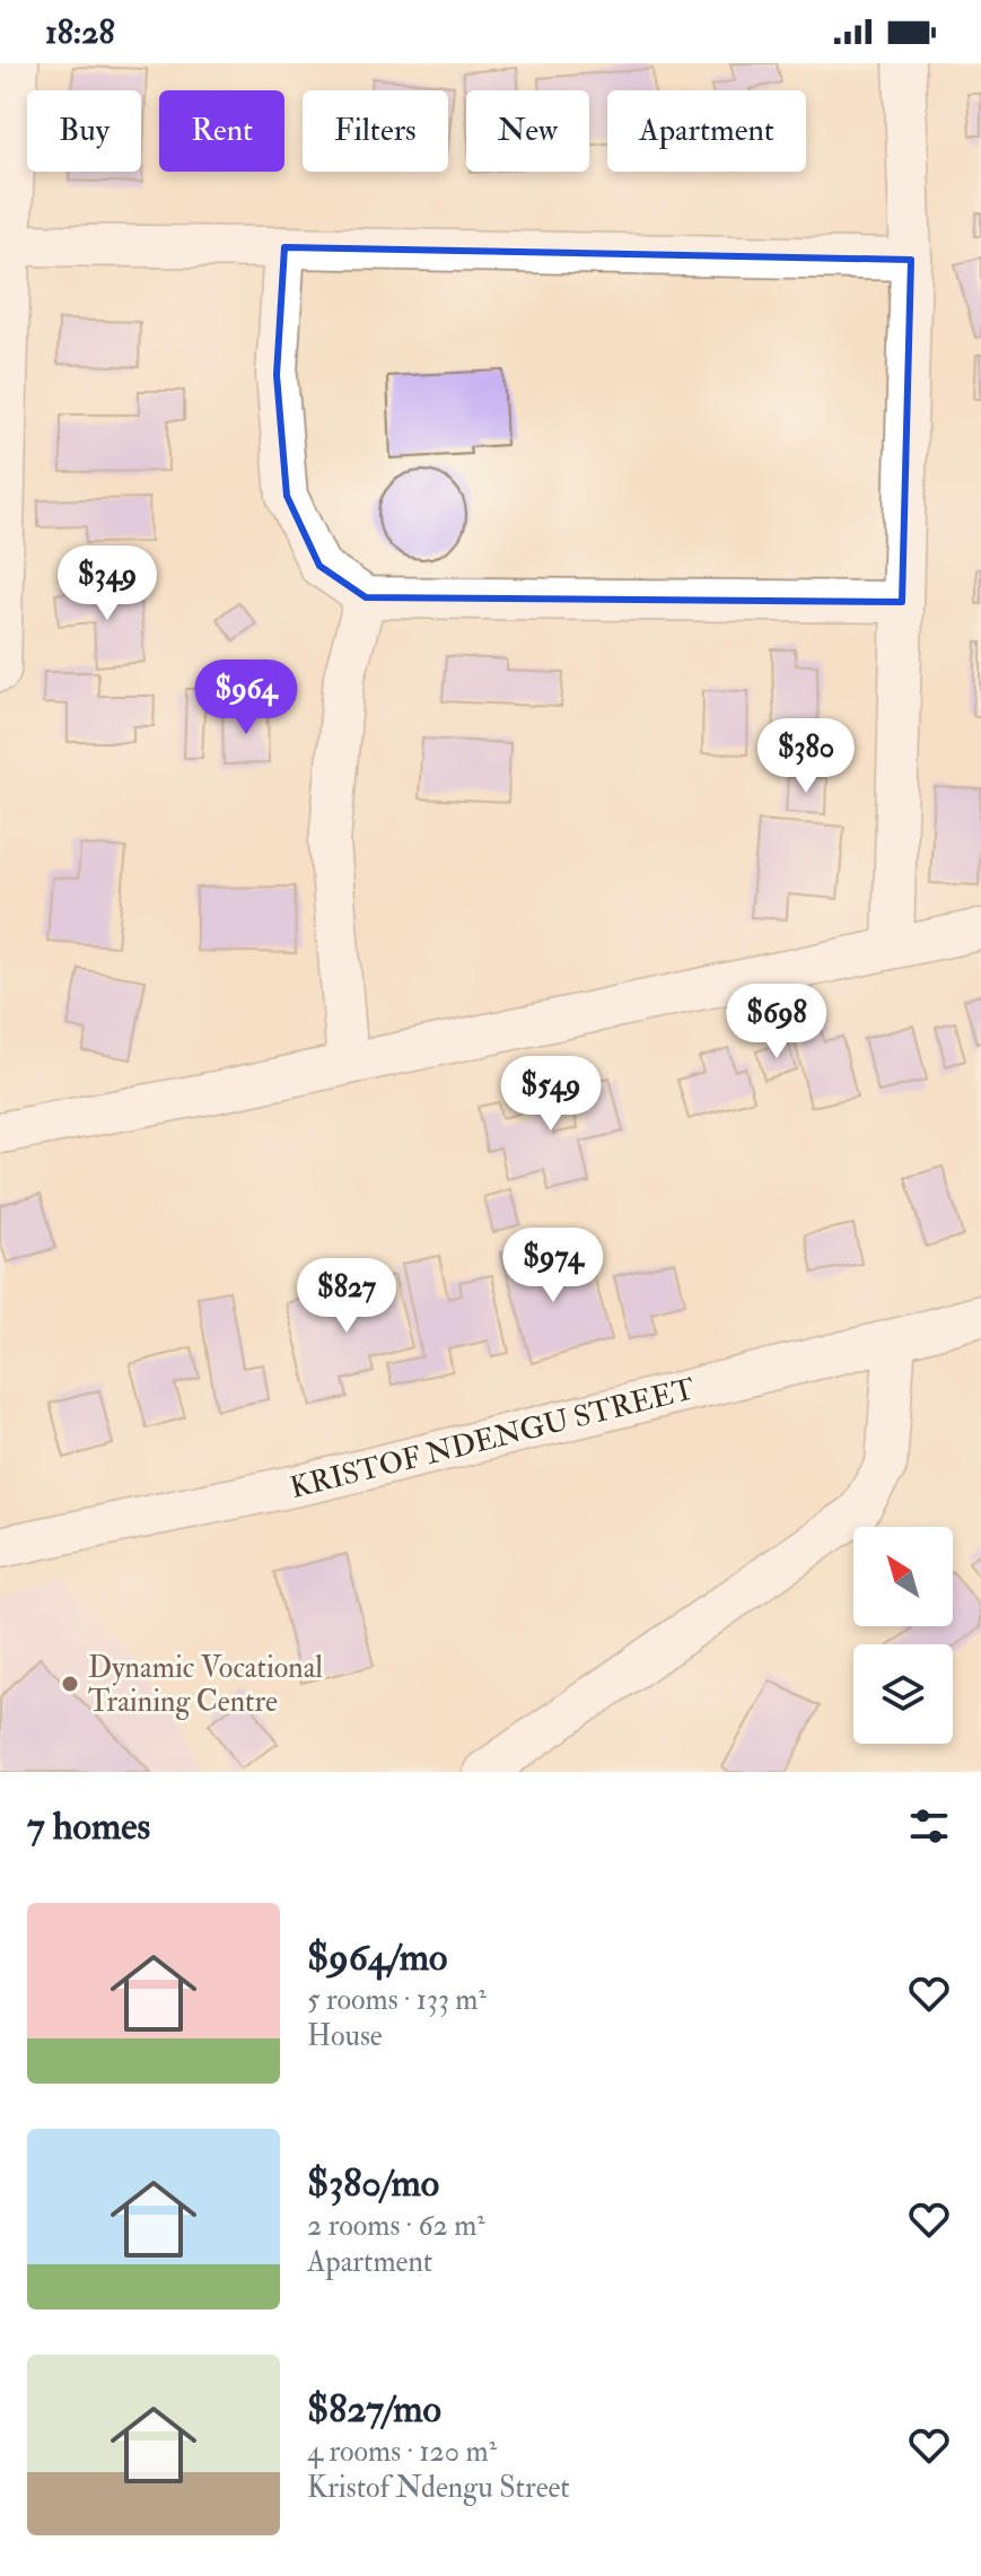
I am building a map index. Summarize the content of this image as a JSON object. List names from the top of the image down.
{
  "streets": {
    "street": ["KRISTOF NDENGU STREET"]
  },
  "places": ["Dynamic Vocational Training Centre"],
  "north": "top left",
  "page": {
    "status": "18:28",
    "chip": [
      "Buy",
      "Rent",
      "Filters",
      "New",
      "Apartment"
    ],
    "price": [
      "$349",
      "$964",
      "$380",
      "$698",
      "$549",
      "$974",
      "$827"
    ],
    "heading": "7 homes",
    "list": [
      {
        "name": "$964/mo",
        "note": "5 rooms · 133 m² · House"
      },
      {
        "name": "$380/mo",
        "note": "2 rooms · 62 m² · Apartment"
      },
      {
        "name": "$827/mo",
        "note": "4 rooms · 120 m² · Kristof Ndengu Street"
      }
    ]
  }
}
